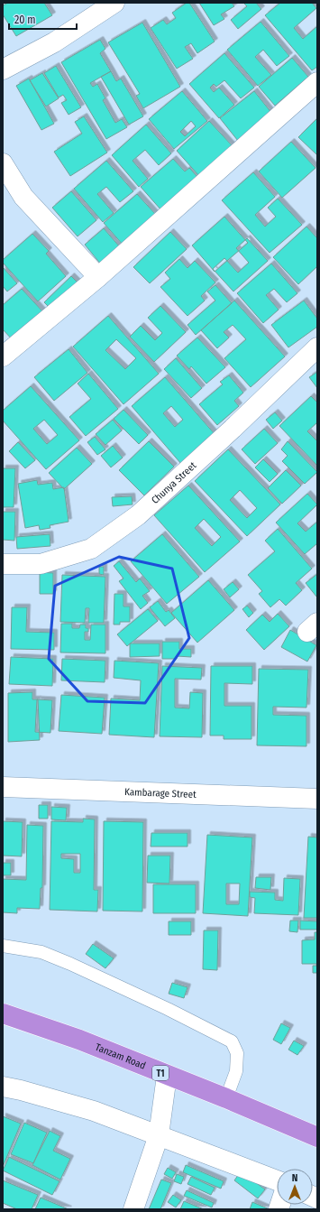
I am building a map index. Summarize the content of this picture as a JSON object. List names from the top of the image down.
{
  "streets": {
    "highway": ["Tanzam Road", "T1"],
    "street": ["Chunya Street", "Kambarage Street"]
  },
  "scale_bar": "20 m",
  "north": "top"
}
